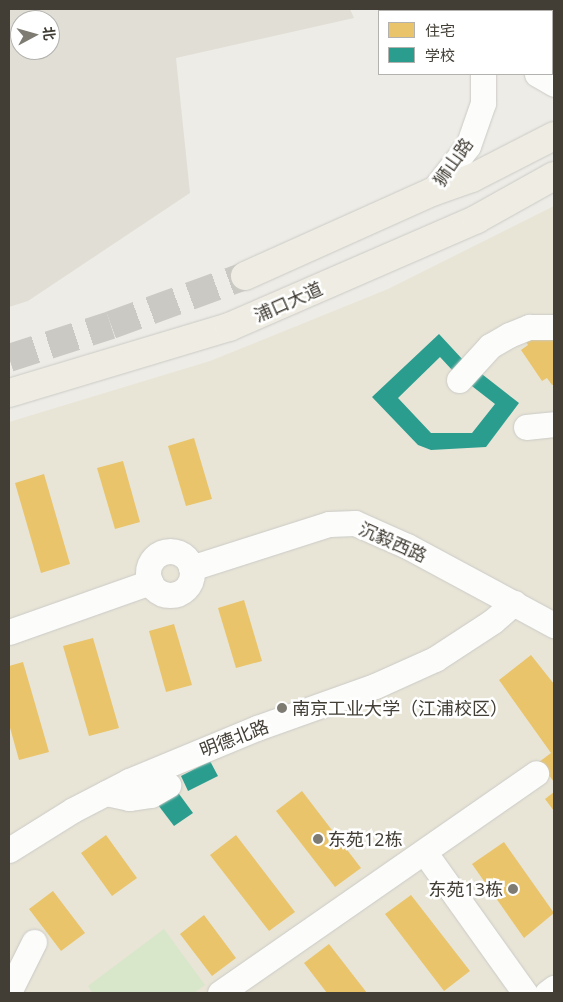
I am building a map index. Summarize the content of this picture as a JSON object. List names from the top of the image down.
{
  "streets": {
    "main road": ["浦口大道"],
    "street": ["狮山路", "沉毅西路", "明德北路"]
  },
  "crossings": [
    ["沉毅西路", "明德北路"]
  ],
  "places": ["南京工业大学（江浦校区）", "东苑12栋", "东苑13栋"],
  "legend": ["住宅", "学校"],
  "north": "right"
}
